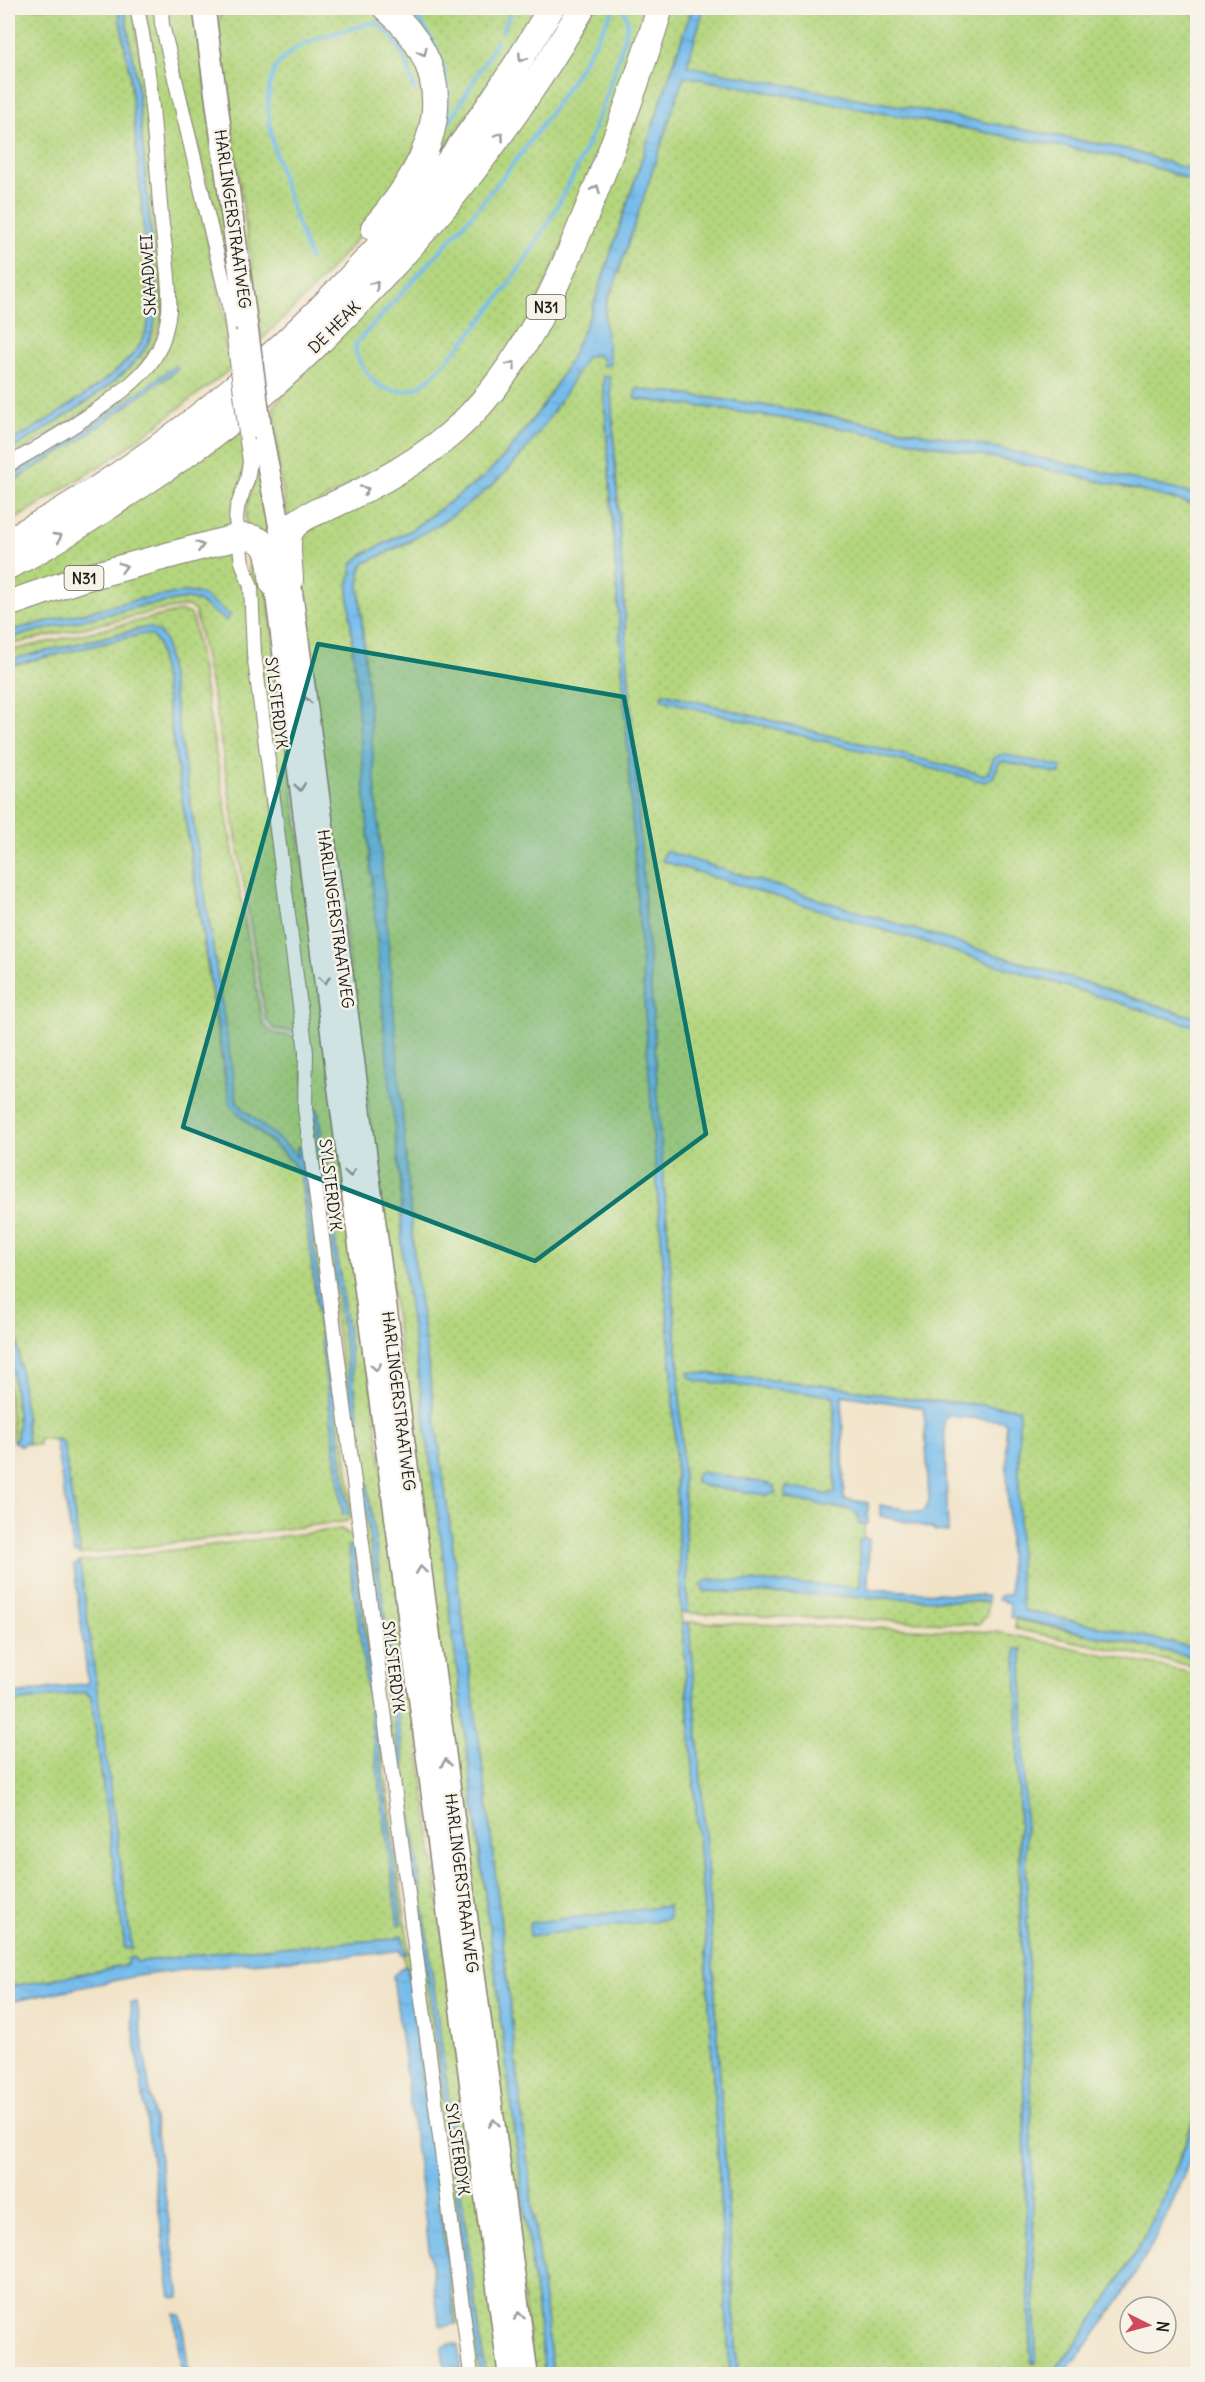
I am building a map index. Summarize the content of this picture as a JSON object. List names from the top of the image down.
{
  "streets": {
    "highway": ["N31", "DE HEAK"],
    "main road": ["HARLINGERSTRAATWEG"],
    "street": ["SKAADWEI", "SYLSTERDYK"]
  },
  "crossings": [
    ["HARLINGERSTRAATWEG", "N31"],
    ["HARLINGERSTRAATWEG", "SYLSTERDYK"],
    ["N31", "SYLSTERDYK"]
  ],
  "north": "right"
}
